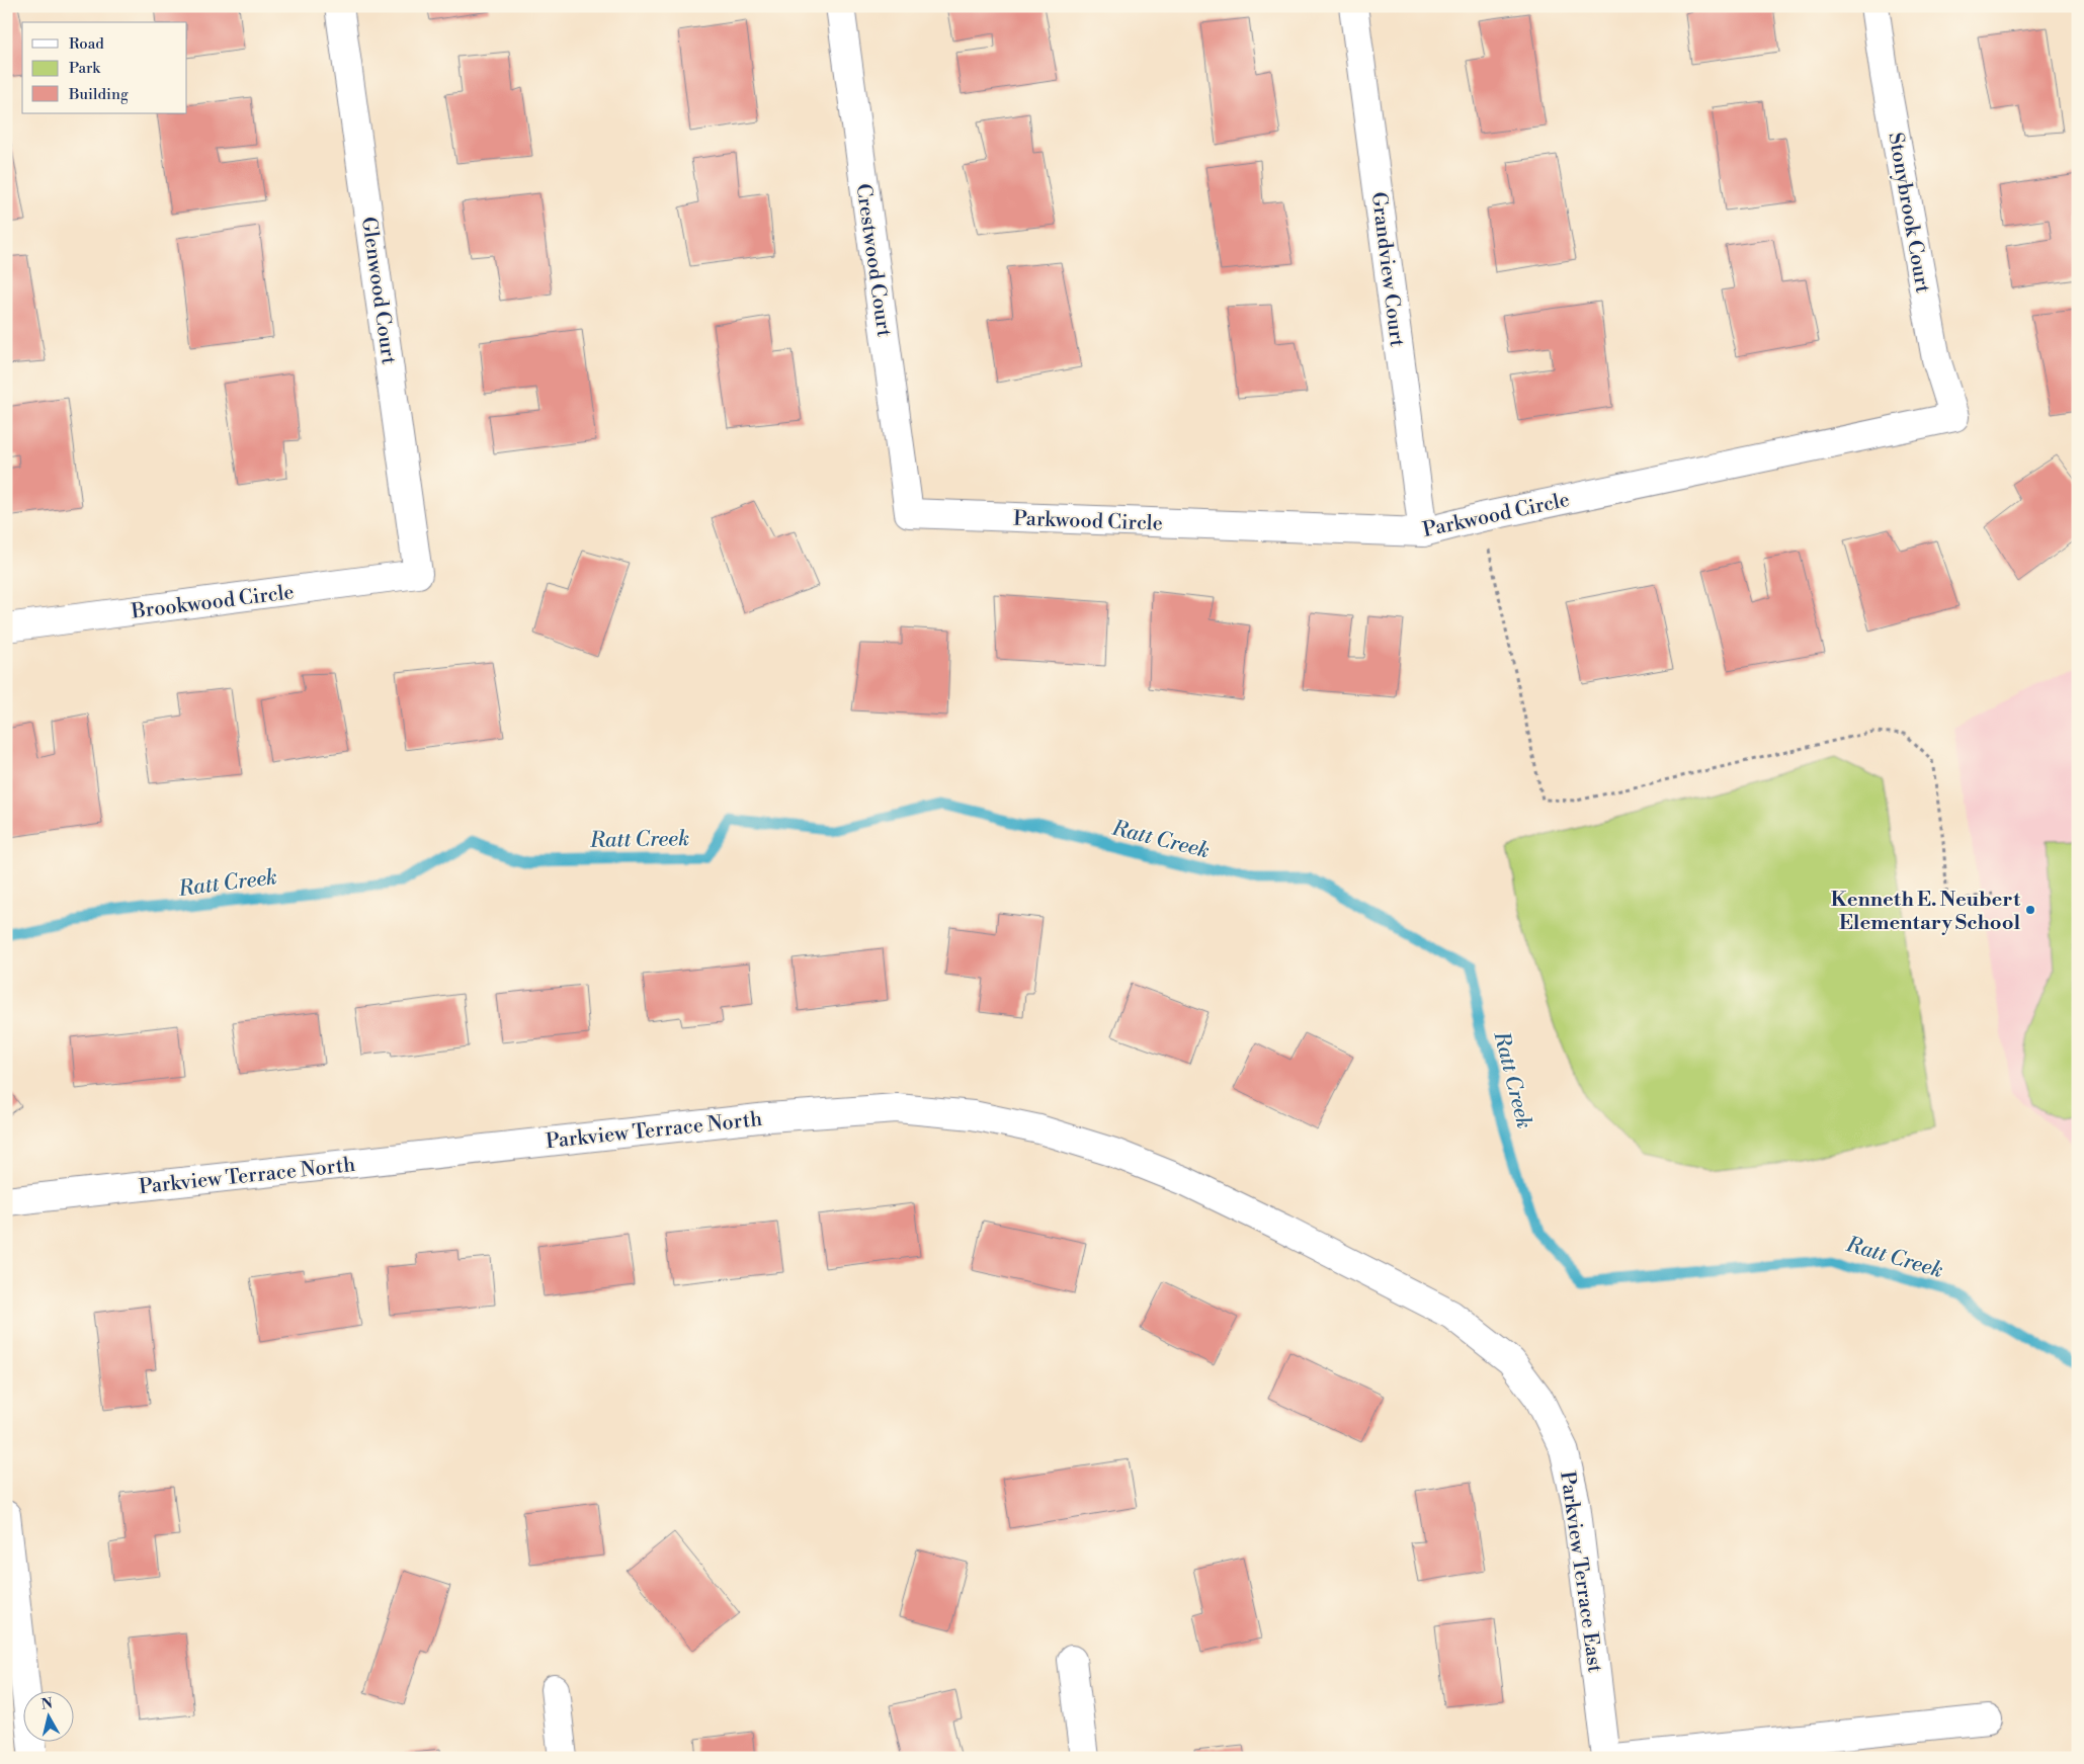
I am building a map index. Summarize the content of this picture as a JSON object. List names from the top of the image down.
{
  "streets": {
    "street": [
      "Stonybrook Court",
      "Crestwood Court",
      "Grandview Court",
      "Glenwood Court",
      "Parkwood Circle",
      "Brookwood Circle",
      "Parkview Terrace North",
      "Parkview Terrace East"
    ]
  },
  "crossings": [
    ["Stonybrook Court", "Parkwood Circle"],
    ["Crestwood Court", "Parkwood Circle"],
    ["Grandview Court", "Parkwood Circle"],
    ["Glenwood Court", "Brookwood Circle"],
    ["Parkview Terrace North", "Parkview Terrace East"]
  ],
  "water": ["Ratt Creek"],
  "places": ["Kenneth E. Neubert Elementary School"],
  "legend": ["Road", "Park", "Building"],
  "north": "top"
}
